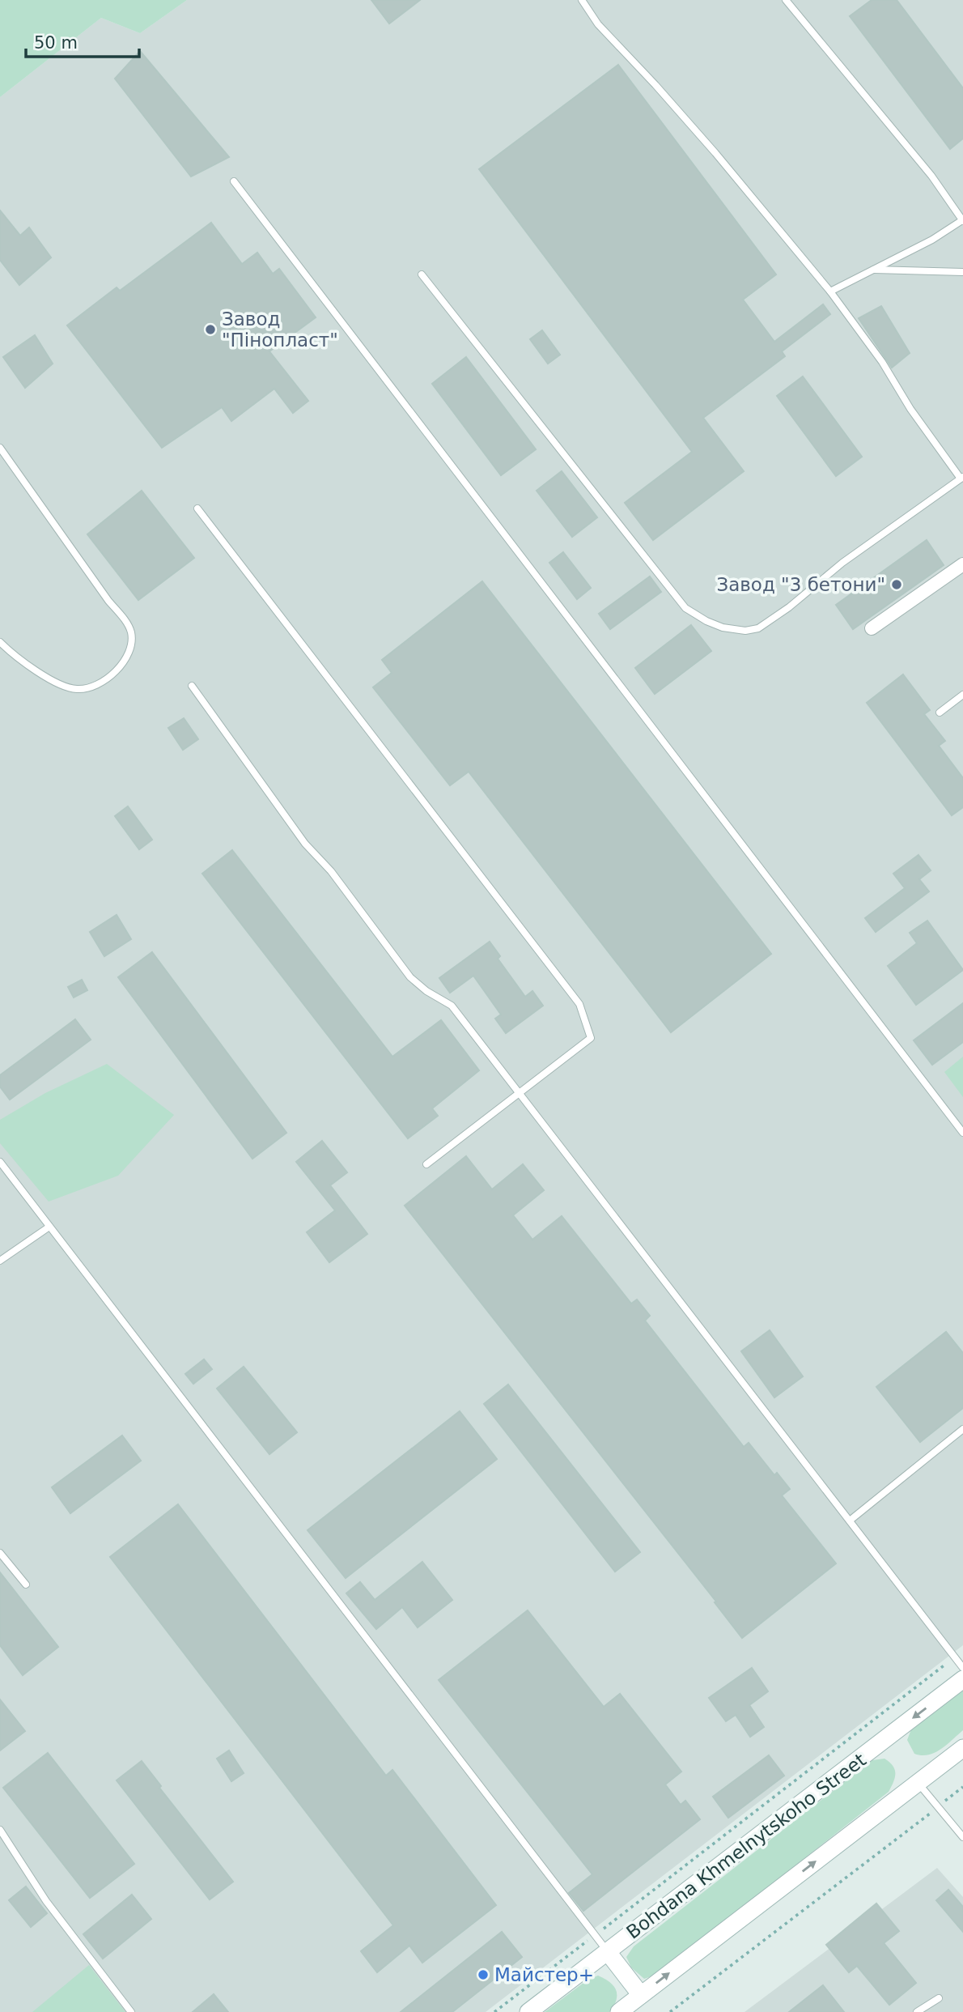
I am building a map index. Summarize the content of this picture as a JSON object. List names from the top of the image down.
{
  "streets": {
    "street": ["Bohdana Khmelnytskoho Street"]
  },
  "places": ["Завод \"Пінопласт\"", "Завод \"3 бетони\"", "Майстер+"],
  "scale_bar": "50 m"
}
